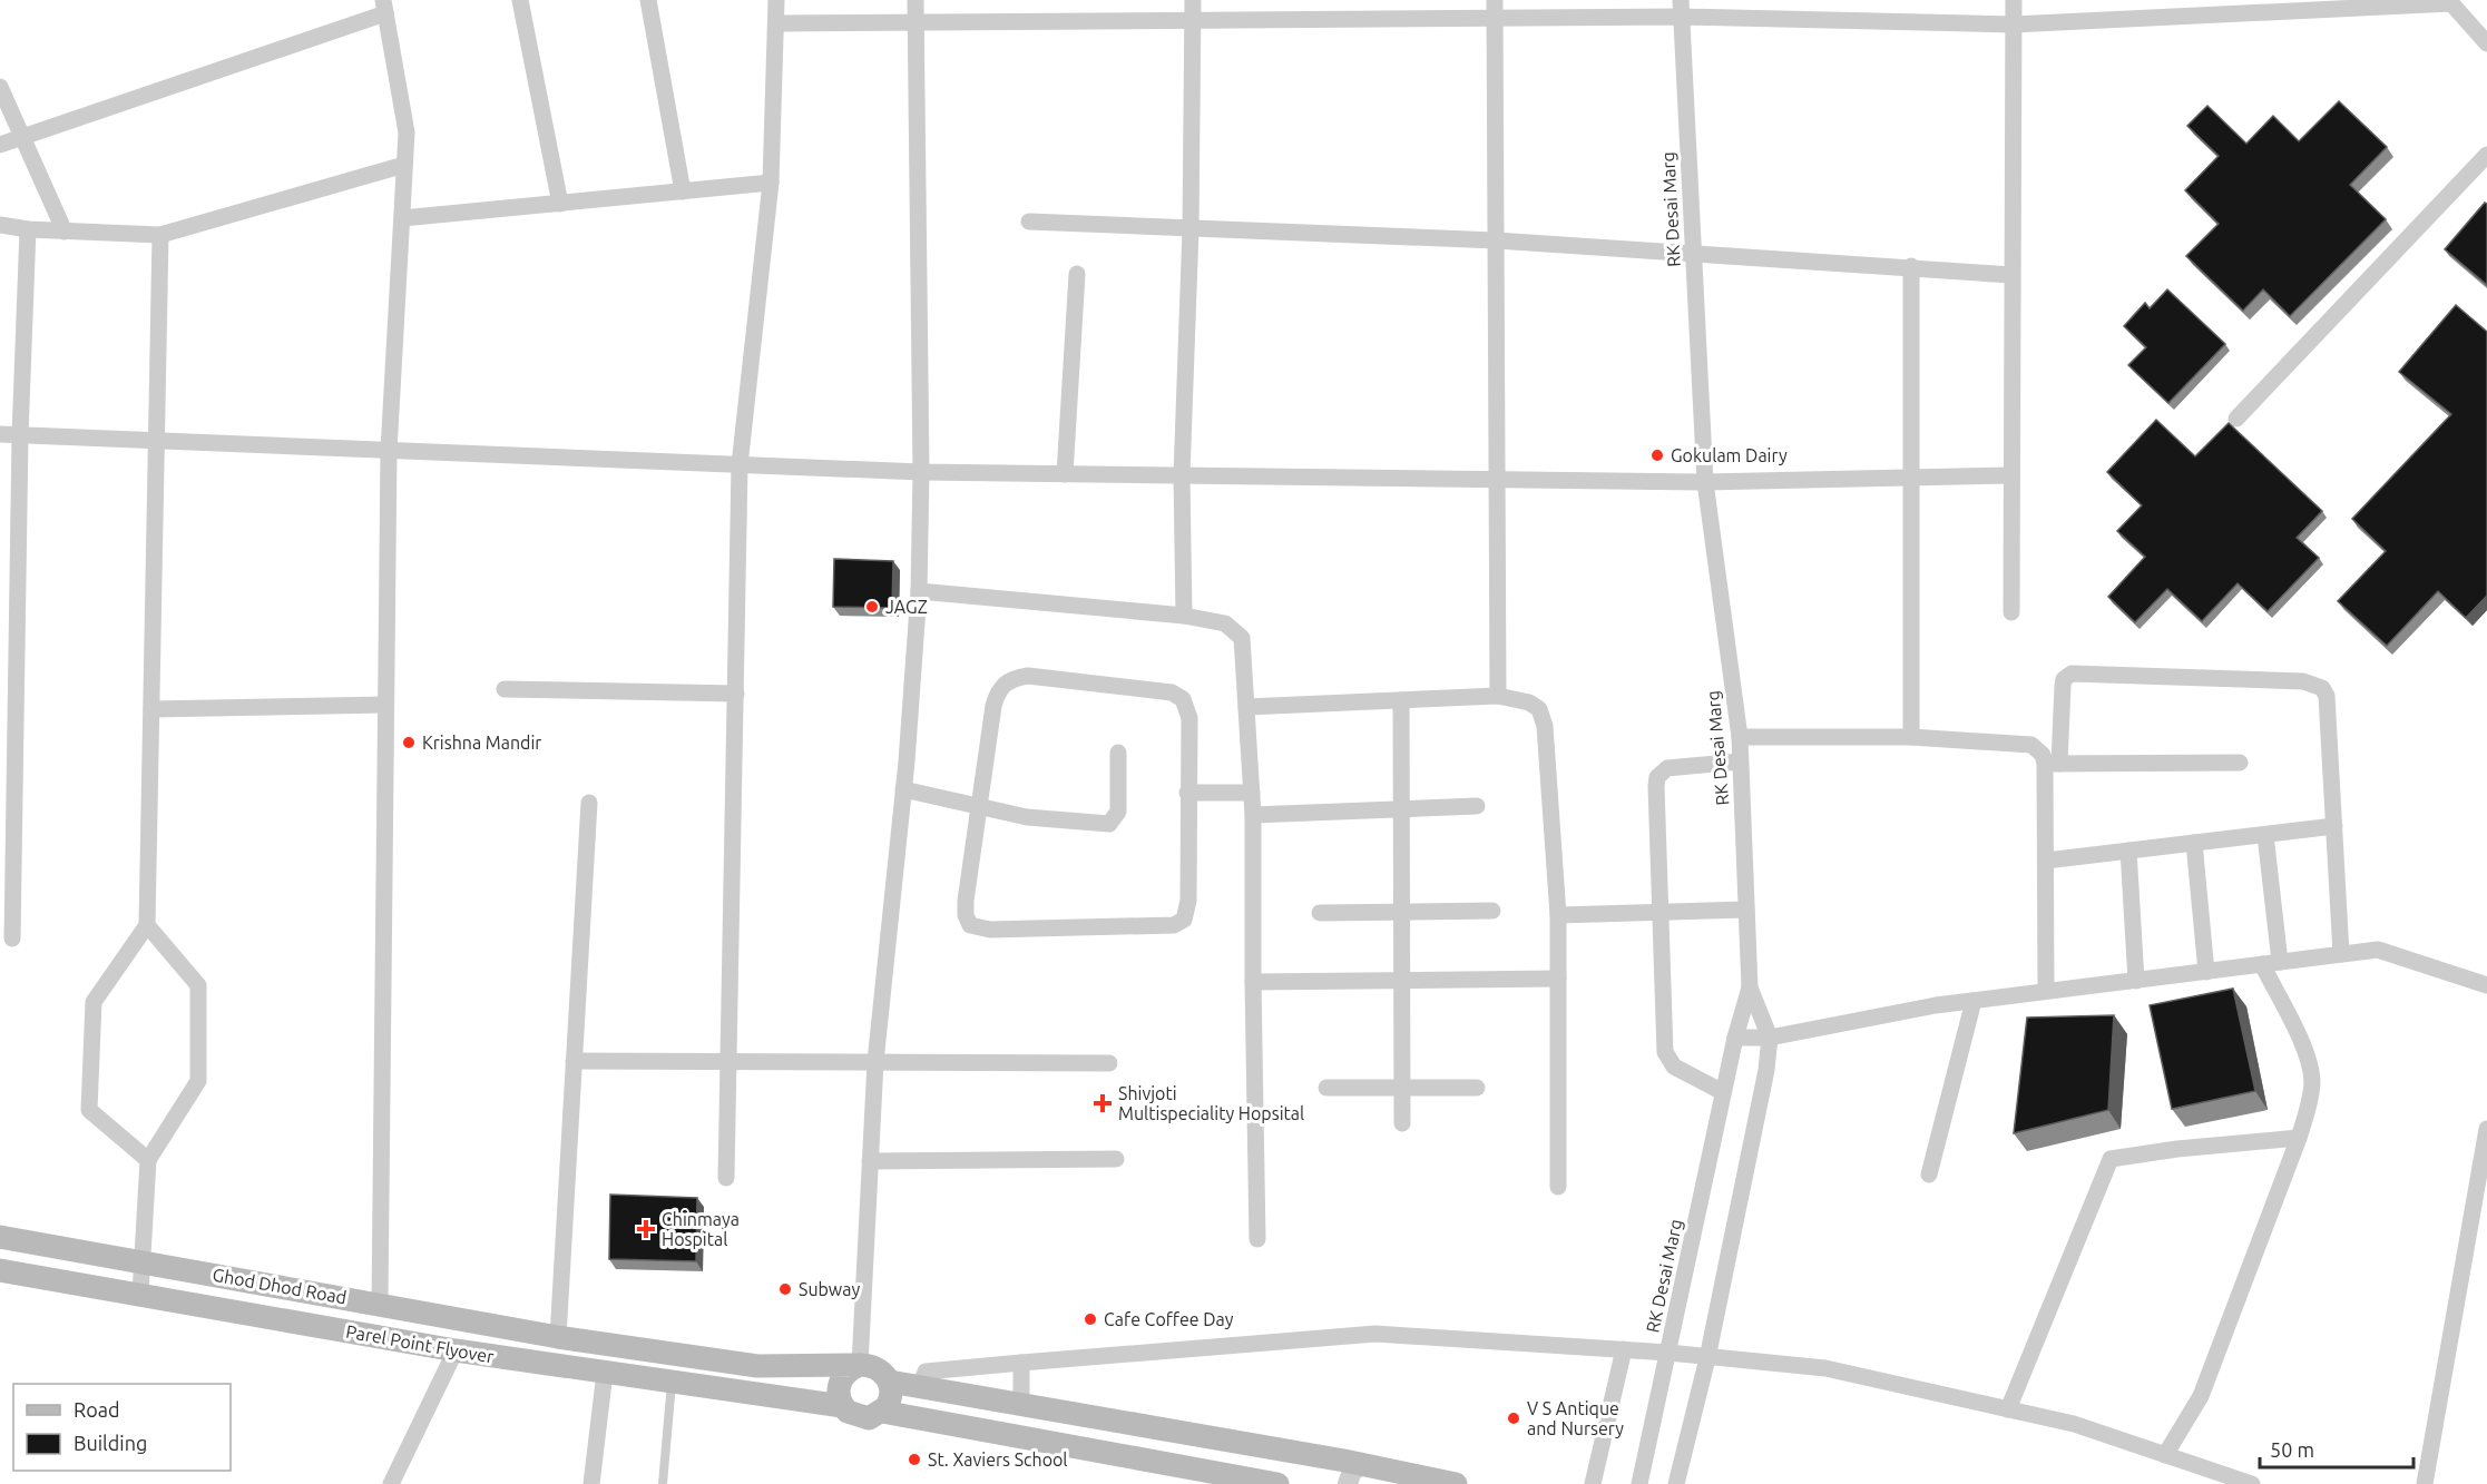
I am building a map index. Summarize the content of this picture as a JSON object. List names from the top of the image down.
{
  "streets": {
    "main road": ["Ghod Dhod Road", "Parel Point Flyover"],
    "street": ["RK Desai Marg"]
  },
  "crossings": [
    ["Ghod Dhod Road", "Parel Point Flyover"]
  ],
  "places": {
    "other": [
      "Gokulam Dairy",
      "JAGZ",
      "Krishna Mandir",
      "Subway",
      "Cafe Coffee Day",
      "V S Antique and Nursery",
      "St. Xaviers School"
    ],
    "health": ["Shivjoti Multispeciality Hopsital", "Chinmaya Hospital"]
  },
  "legend": ["Road", "Building"],
  "scale_bar": "50 m"
}
